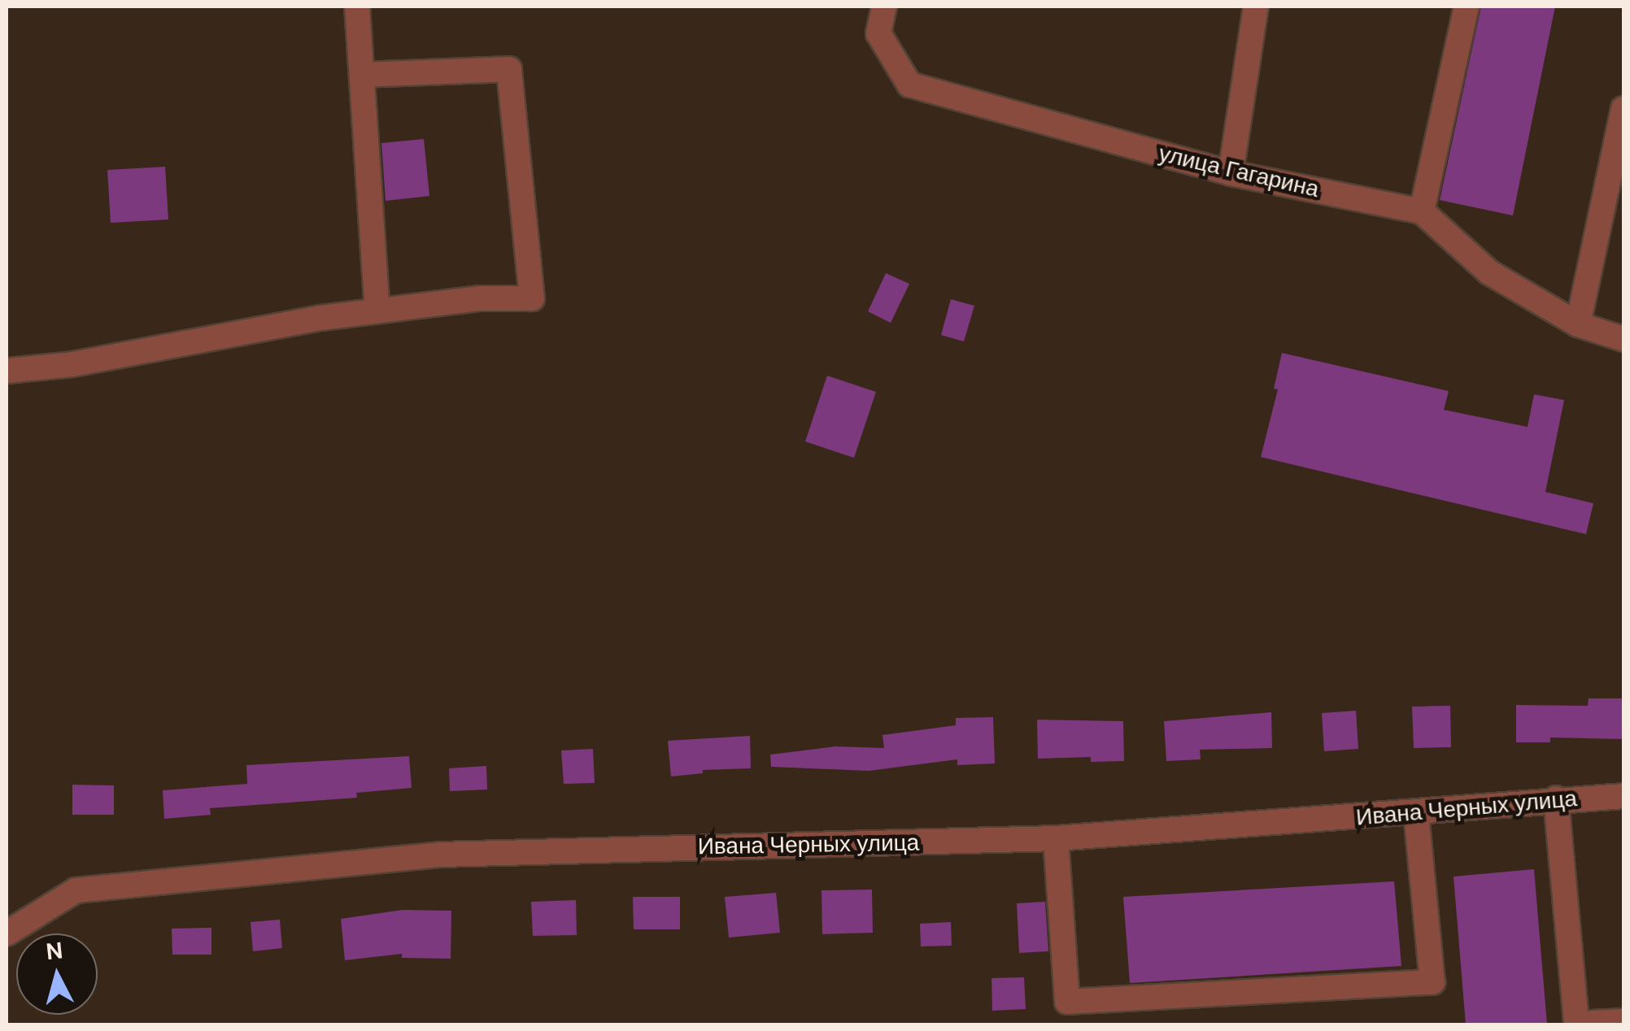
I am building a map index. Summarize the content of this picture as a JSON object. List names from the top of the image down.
{
  "streets": {
    "street": ["улица Гагарина", "Ивана Черных улица"]
  },
  "north": "top"
}
